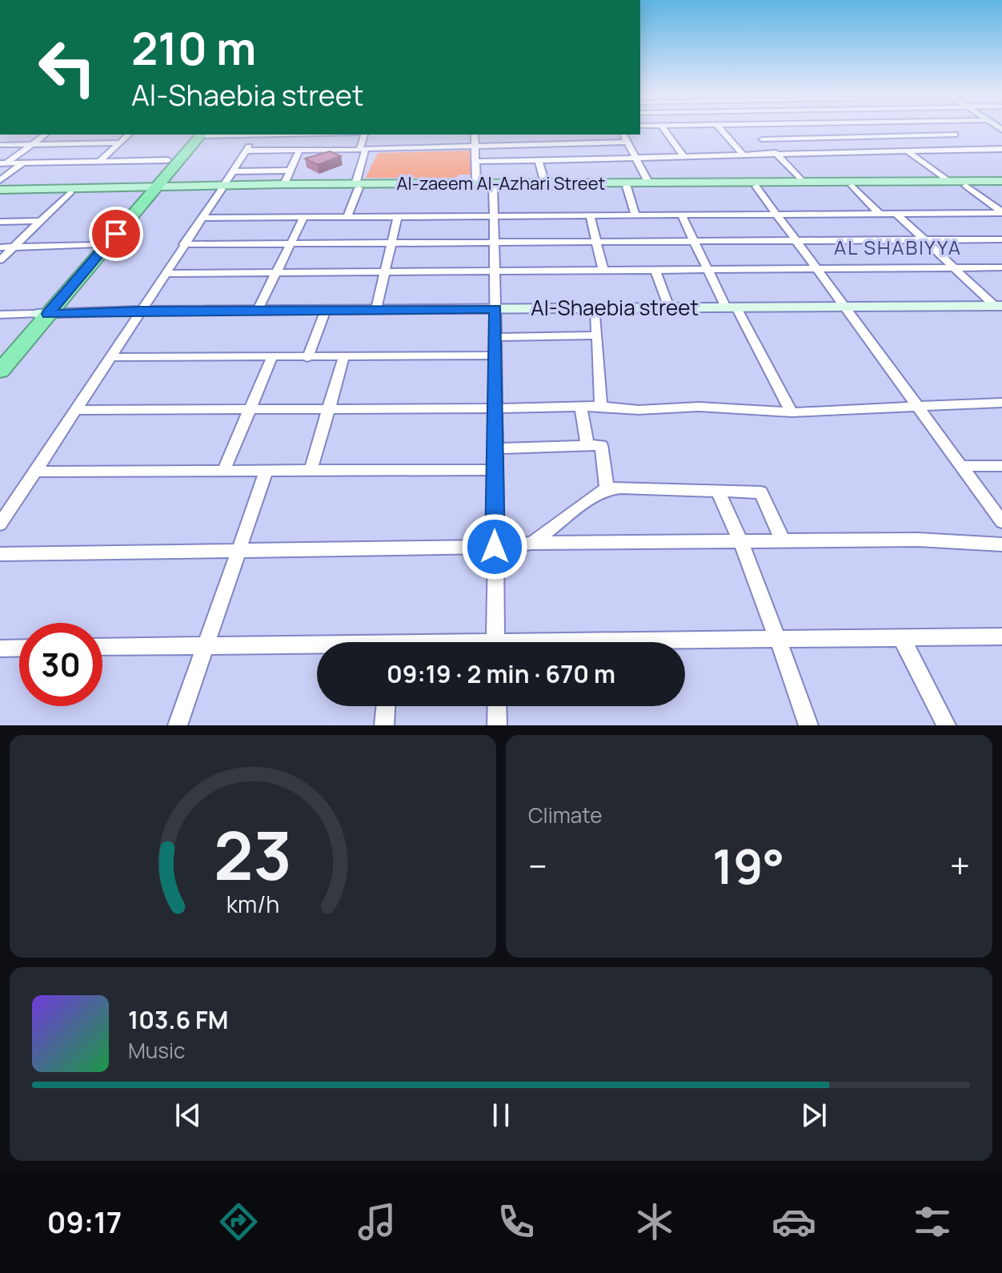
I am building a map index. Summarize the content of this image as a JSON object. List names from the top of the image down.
{
  "streets": {
    "main road": ["Al-zaeem Al-Azhari Street"],
    "street": ["Al-Shaebia street"]
  },
  "districts": ["AL SHABIYYA"],
  "page": {
    "turn": ["210 m", "Al-Shaebia street"],
    "limit": "30",
    "trip": "09:19 · 2 min · 670 m",
    "tile": "Climate",
    "heat": ["−", "19°", "+"],
    "song": ["103.6 FM", "Music"],
    "tabs": "09:17",
    "gauge": ["23", "km/h"]
  }
}
